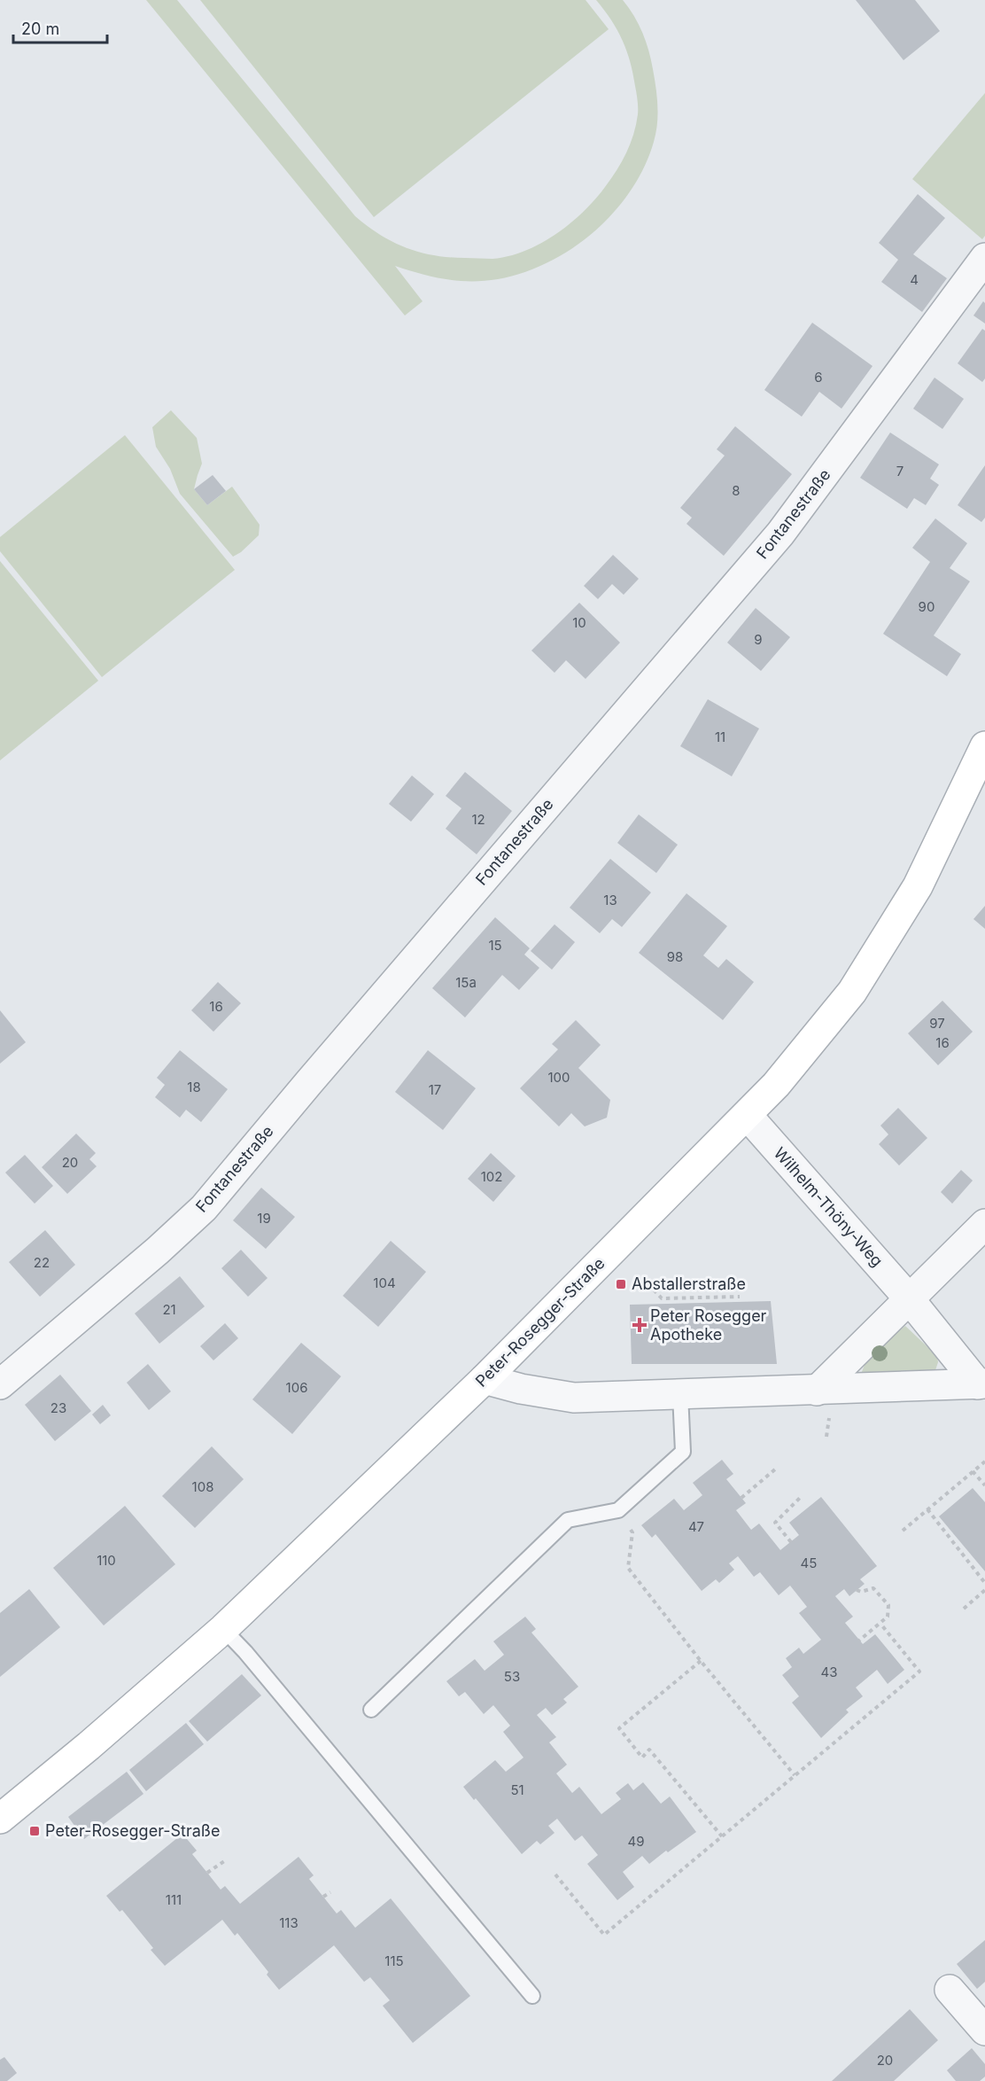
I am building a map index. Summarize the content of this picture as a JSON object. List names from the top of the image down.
{
  "streets": {
    "main road": ["Peter-Rosegger-Straße"],
    "street": ["Fontanestraße", "Wilhelm-Thöny-Weg"]
  },
  "crossings": [
    ["Wilhelm-Thöny-Weg", "Peter-Rosegger-Straße"]
  ],
  "places": {
    "transit": ["Abstallerstraße", "Peter-Rosegger-Straße"],
    "health": ["Peter Rosegger Apotheke"]
  },
  "house_numbers": [
    "4",
    "6",
    "7",
    "8",
    "90",
    "10",
    "9",
    "11",
    "12",
    "13",
    "15",
    "98",
    "15a",
    "16",
    "97",
    "16",
    "100",
    "18",
    "17",
    "20",
    "102",
    "19",
    "22",
    "104",
    "21",
    "106",
    "23",
    "108",
    "47",
    "110",
    "45",
    "43",
    "53",
    "51",
    "49",
    "111",
    "113",
    "115",
    "20"
  ],
  "scale_bar": "20 m"
}
